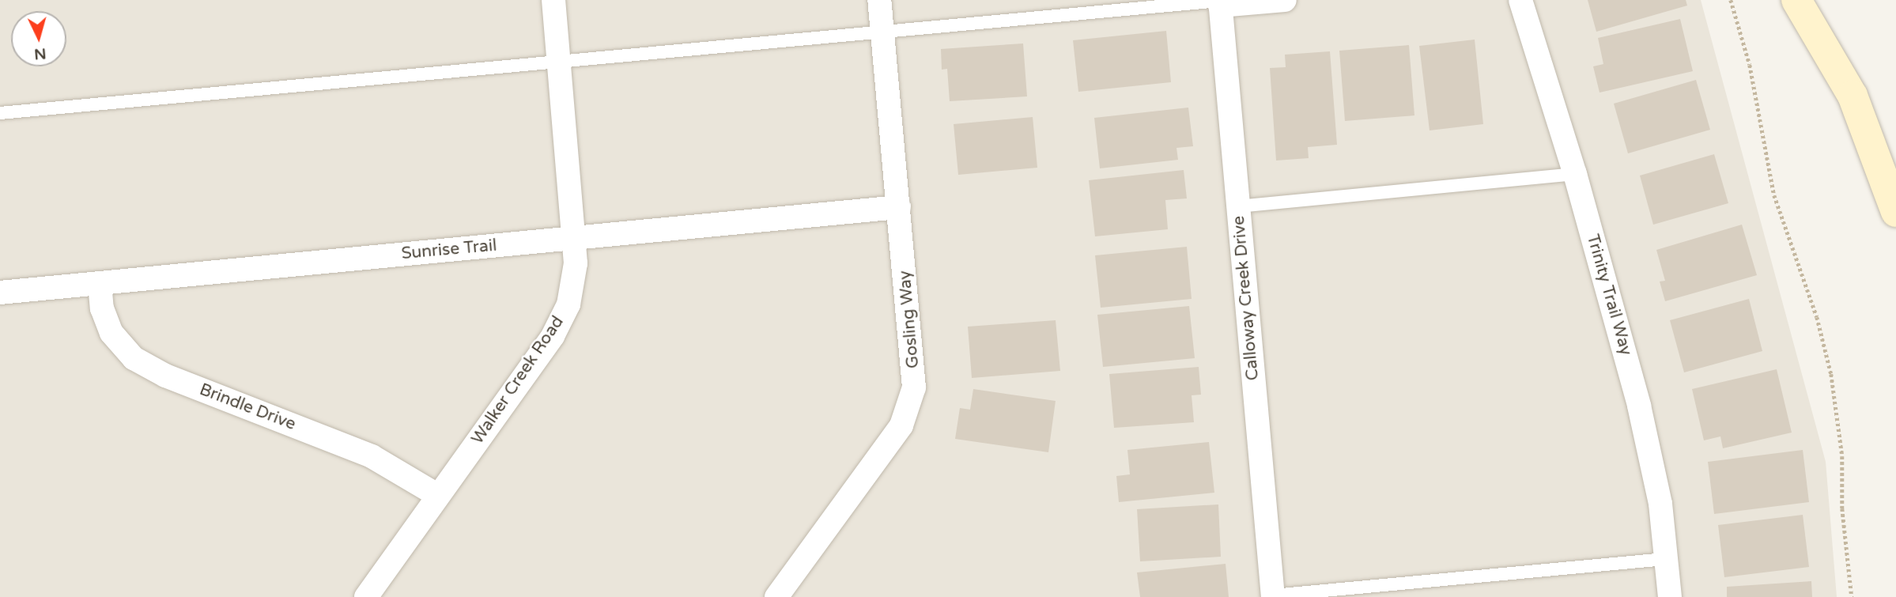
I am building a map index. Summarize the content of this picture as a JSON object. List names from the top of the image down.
{
  "streets": {
    "street": [
      "Sunrise Trail",
      "Trinity Trail Way",
      "Calloway Creek Drive",
      "Gosling Way",
      "Walker Creek Road",
      "Brindle Drive"
    ]
  },
  "crossings": [
    ["Sunrise Trail", "Gosling Way"],
    ["Sunrise Trail", "Walker Creek Road"],
    ["Sunrise Trail", "Brindle Drive"],
    ["Walker Creek Road", "Brindle Drive"]
  ],
  "north": "bottom"
}
